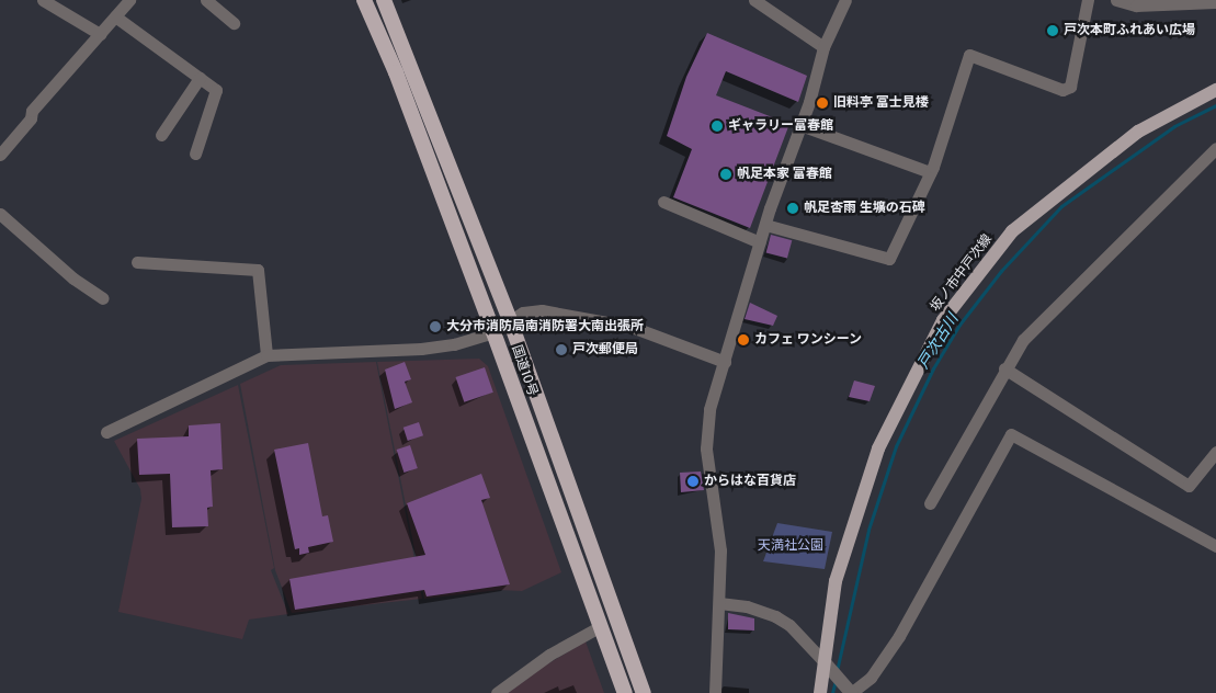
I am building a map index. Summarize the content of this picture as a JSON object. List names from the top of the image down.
{
  "streets": {
    "highway": ["国道10号"],
    "main road": ["坂ノ市中戸次線"]
  },
  "water": ["戸次古川"],
  "parks": ["天満社公園"],
  "places": [
    "戸次本町ふれあい広場",
    "旧料亭 冨士見楼",
    "ギャラリー富春館",
    "帆足本家 富春館",
    "帆足杏雨 生壙の石碑",
    "大分市消防局南消防署大南出張所",
    "カフェ ワンシーン",
    "戸次郵便局",
    "からはな百貨店"
  ]
}
